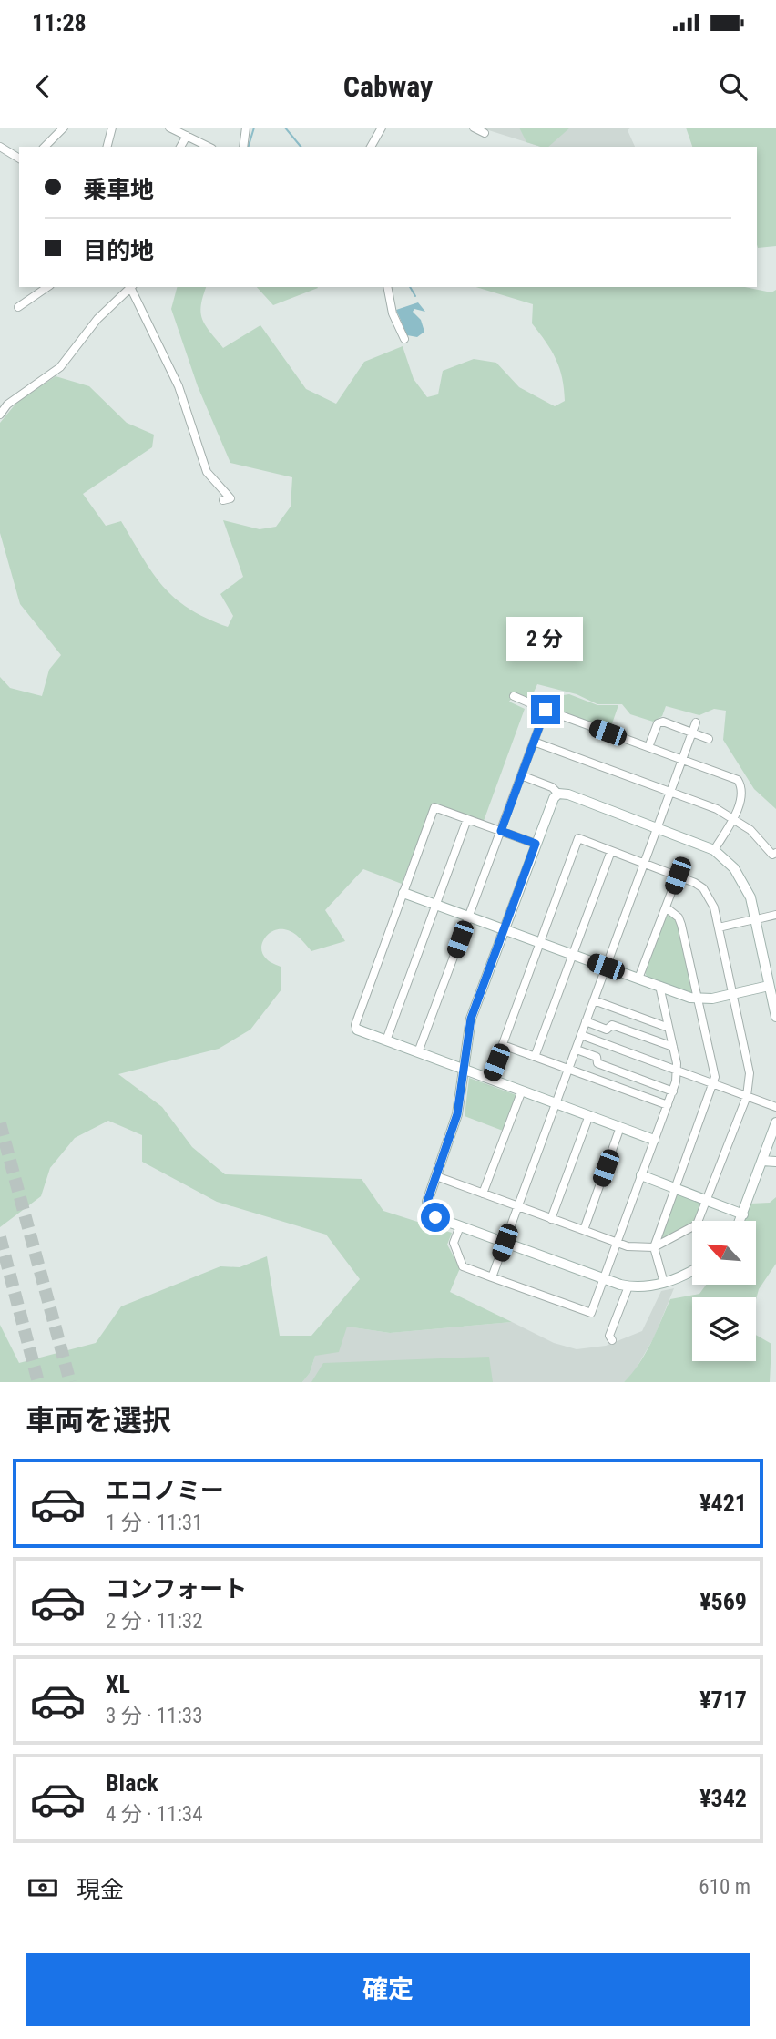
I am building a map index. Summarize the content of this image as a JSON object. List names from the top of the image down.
{
  "north": "top left",
  "page": {
    "status": "11:28",
    "header": "Cabway",
    "banner": ["乗車地", "目的地"],
    "bubble": "2 分",
    "heading": "車両を選択",
    "list": [
      {
        "name": "エコノミー",
        "note": "1 分 · 11:31",
        "value": "¥421"
      },
      {
        "name": "コンフォート",
        "note": "2 分 · 11:32",
        "value": "¥569"
      },
      {
        "name": "XL",
        "note": "3 分 · 11:33",
        "value": "¥717"
      },
      {
        "name": "Black",
        "note": "4 分 · 11:34",
        "value": "¥342"
      }
    ],
    "pay": ["現金", "610 m"],
    "buttons": "確定"
  }
}
